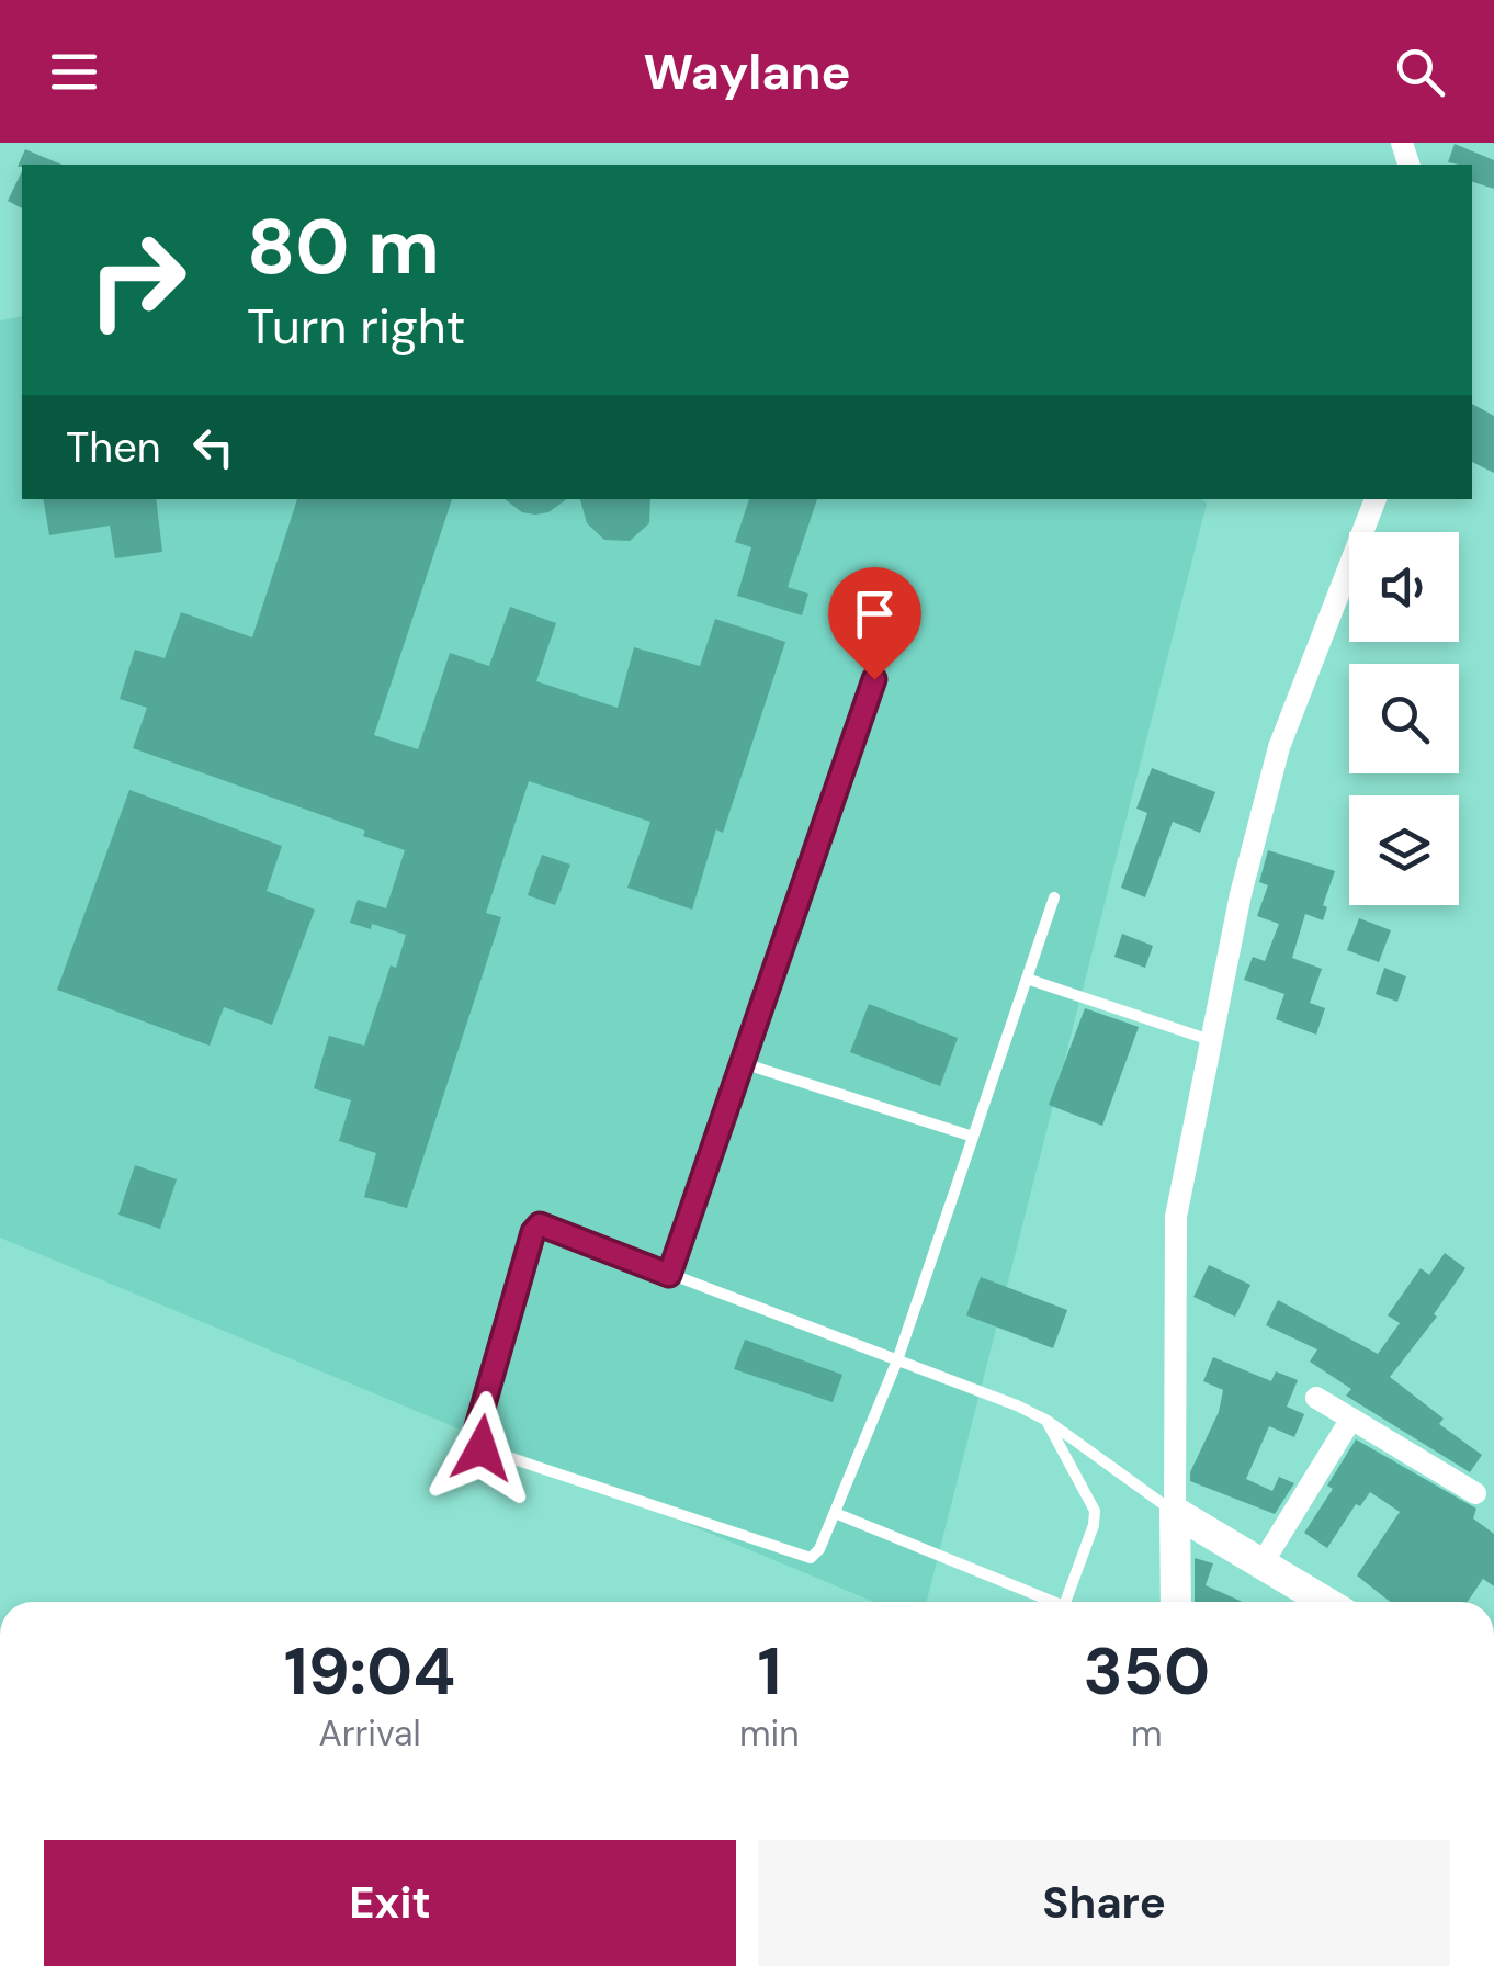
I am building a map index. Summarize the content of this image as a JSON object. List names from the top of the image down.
{
  "page": {
    "header": "Waylane",
    "turn": ["80 m", "Turn right"],
    "then": "Then",
    "eta": [
      "19:04",
      "Arrival",
      "1",
      "min",
      "350",
      "m"
    ],
    "buttons": ["Exit", "Share"]
  }
}
